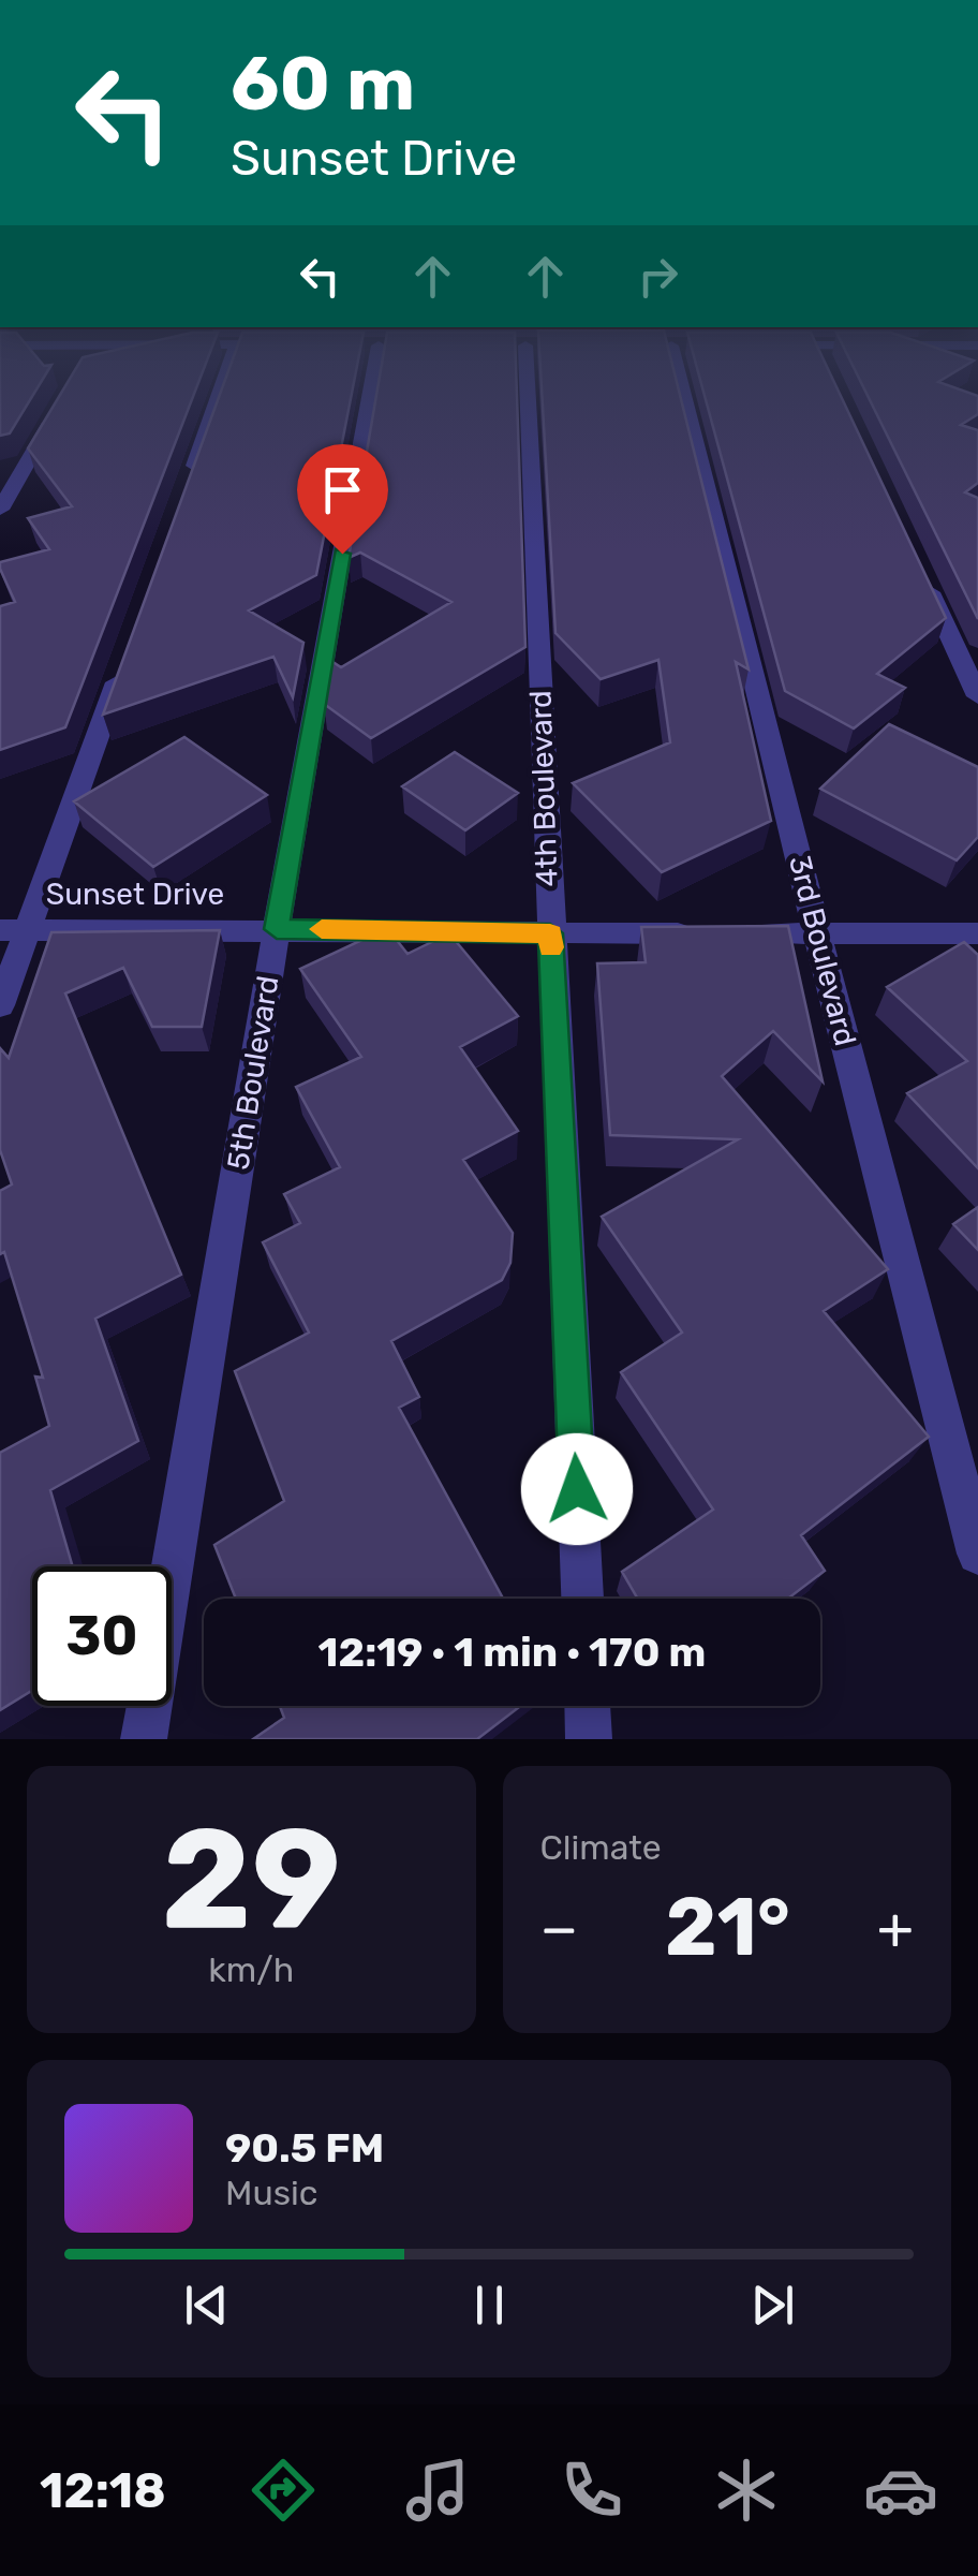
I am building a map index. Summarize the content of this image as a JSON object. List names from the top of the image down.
{
  "streets": {
    "street": [
      "4th Boulevard",
      "Sunset Drive",
      "3rd Boulevard",
      "5th Boulevard"
    ]
  },
  "crossings": [
    ["4th Boulevard", "Sunset Drive"],
    ["Sunset Drive", "3rd Boulevard"],
    ["Sunset Drive", "5th Boulevard"]
  ],
  "page": {
    "turn": ["60 m", "Sunset Drive"],
    "limit": "30",
    "trip": "12:19 · 1 min · 170 m",
    "tile": [
      ["29", "km/h"],
      "Climate"
    ],
    "heat": ["−", "21°", "+"],
    "song": ["90.5 FM", "Music"],
    "tabs": "12:18"
  }
}
